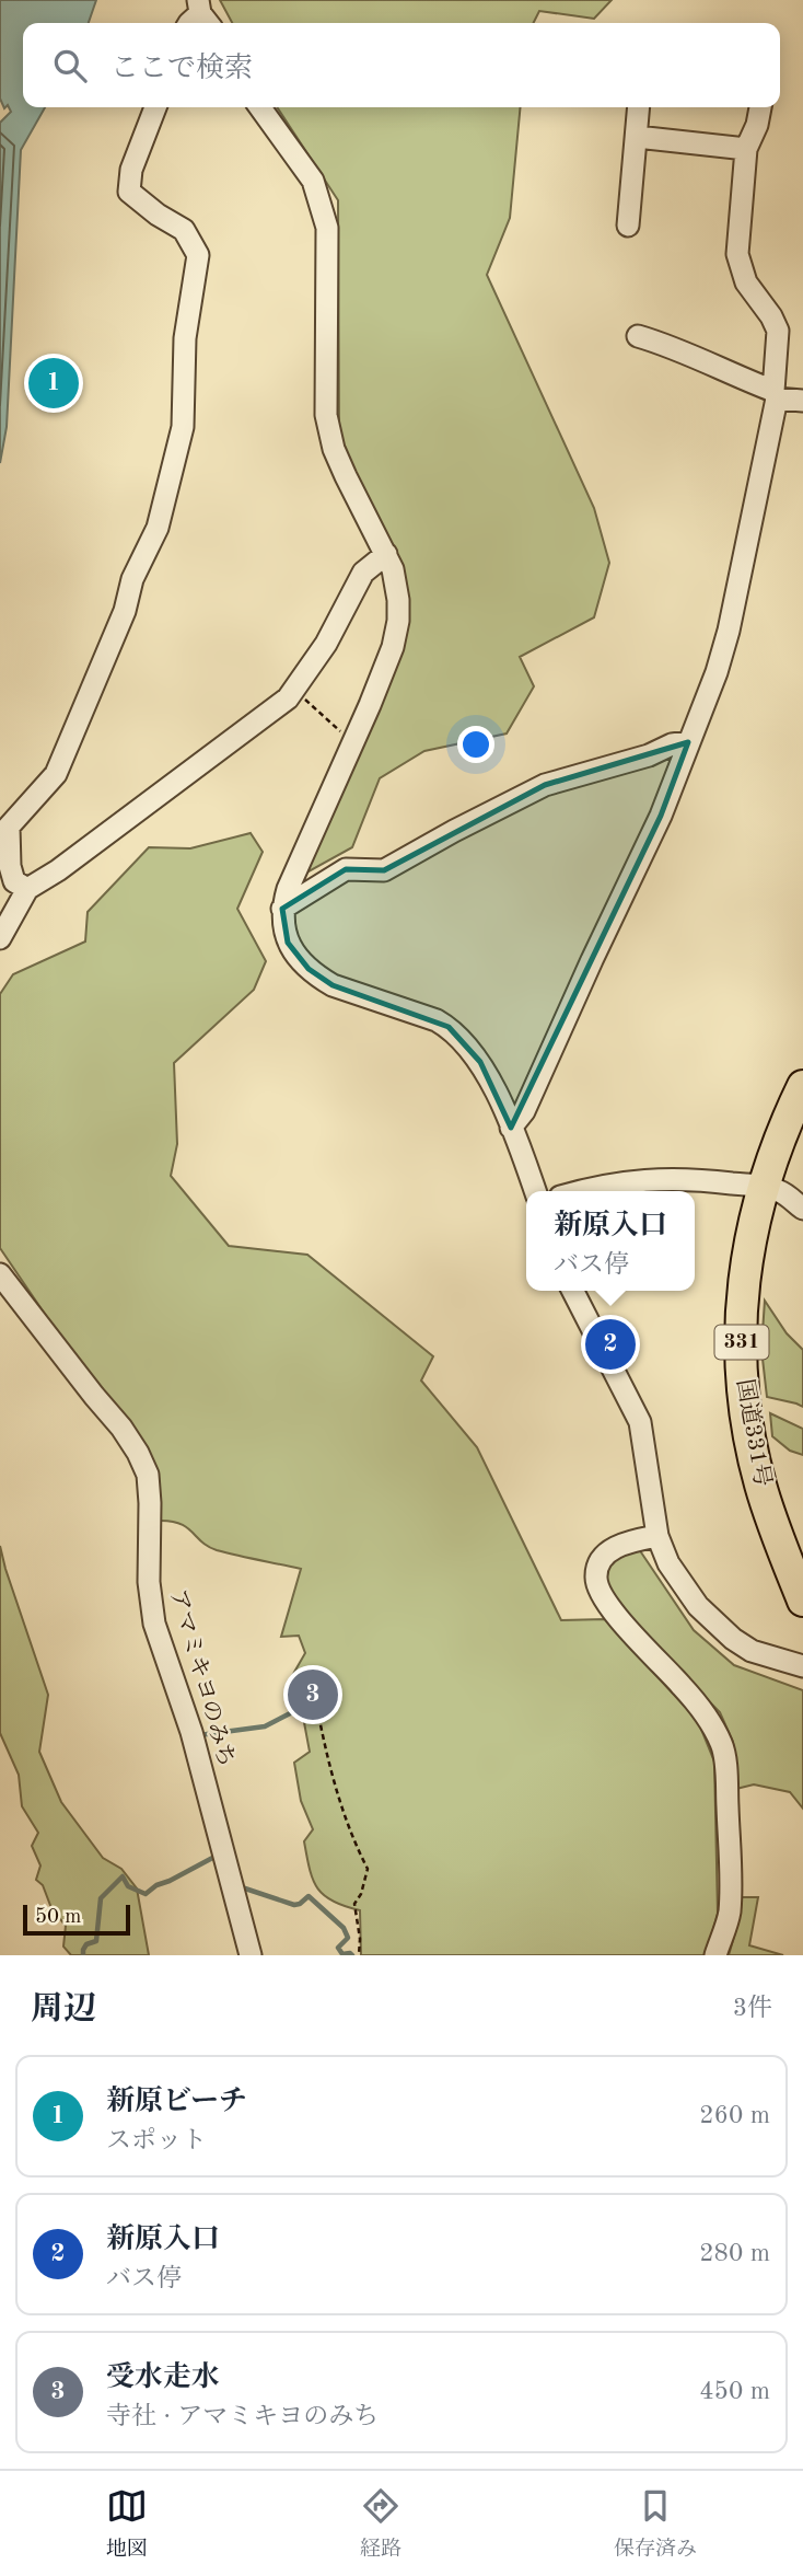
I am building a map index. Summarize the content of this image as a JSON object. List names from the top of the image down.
{
  "streets": {
    "highway": ["331", "国道331号"],
    "street": ["アマミキヨのみち"]
  },
  "scale_bar": "50 m",
  "page": {
    "search": "ここで検索",
    "pins": ["1", "2", "3"],
    "popup": ["新原入口", "バス停"],
    "scale": "50 m",
    "heading": ["周辺", "3件"],
    "list": [
      {
        "mark": "1",
        "name": "新原ビーチ",
        "note": "スポット",
        "value": "260 m"
      },
      {
        "mark": "2",
        "name": "新原入口",
        "note": "バス停",
        "value": "280 m"
      },
      {
        "mark": "3",
        "name": "受水走水",
        "note": "寺社 · アマミキヨのみち",
        "value": "450 m"
      }
    ],
    "nav": ["地図", "経路", "保存済み"]
  }
}
